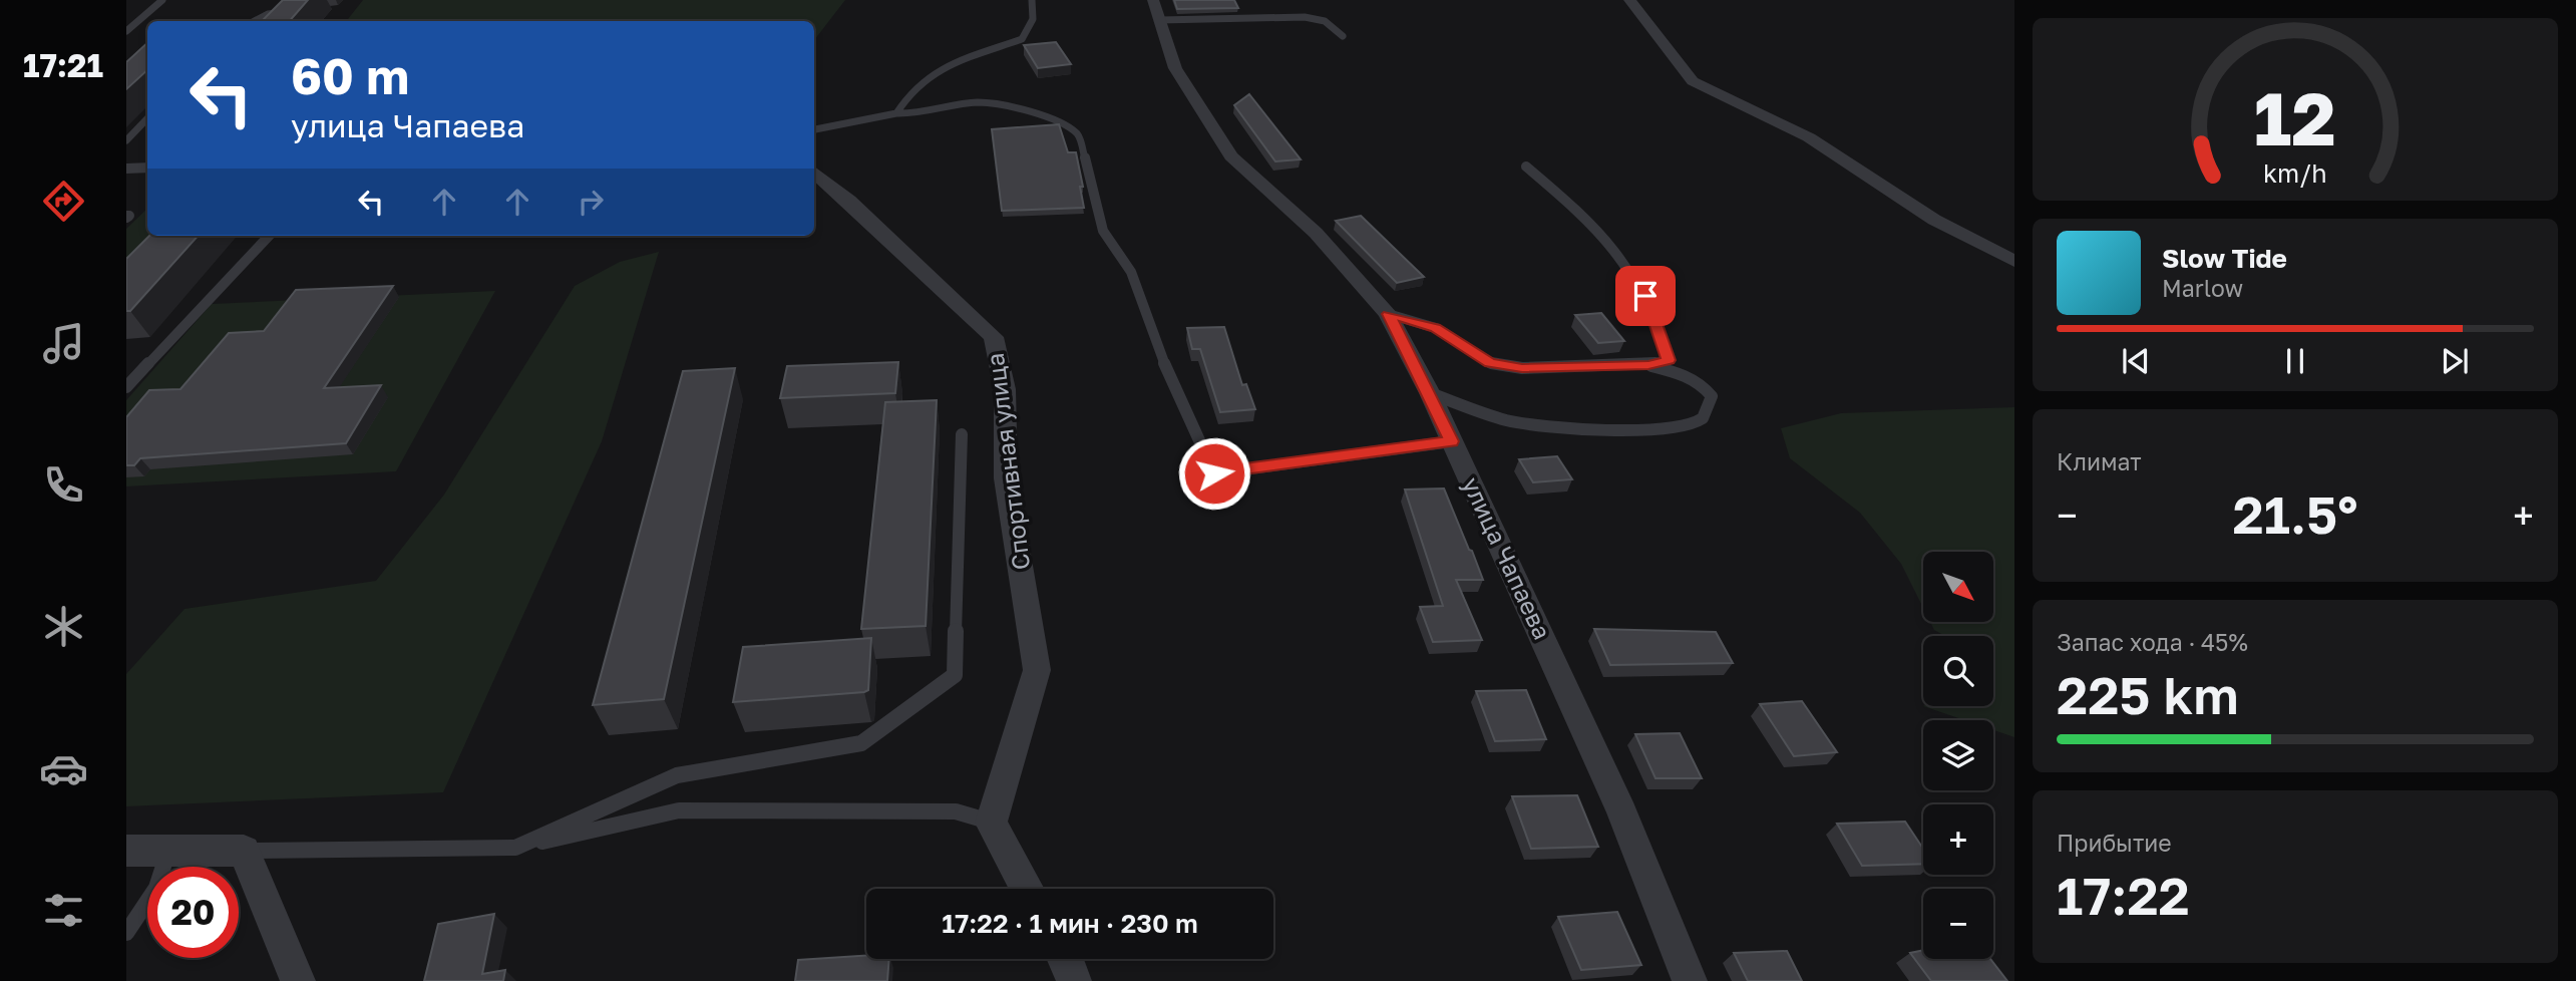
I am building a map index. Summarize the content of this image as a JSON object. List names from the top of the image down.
{
  "streets": {
    "street": ["Спортивная улица", "улица Чапаева"]
  },
  "north": "bottom right",
  "page": {
    "tabs": "17:21",
    "turn": ["60 m", "улица Чапаева"],
    "song": ["Slow Tide", "Marlow"],
    "tile": [
      "Климат",
      ["Запас хода · 45%", "225 km"],
      ["Прибытие", "17:22"]
    ],
    "heat": ["−", "21.5°", "+"],
    "map_buttons": ["+", "−"],
    "limit": "20",
    "trip": "17:22 · 1 мин · 230 m",
    "gauge": ["12", "km/h"]
  }
}
